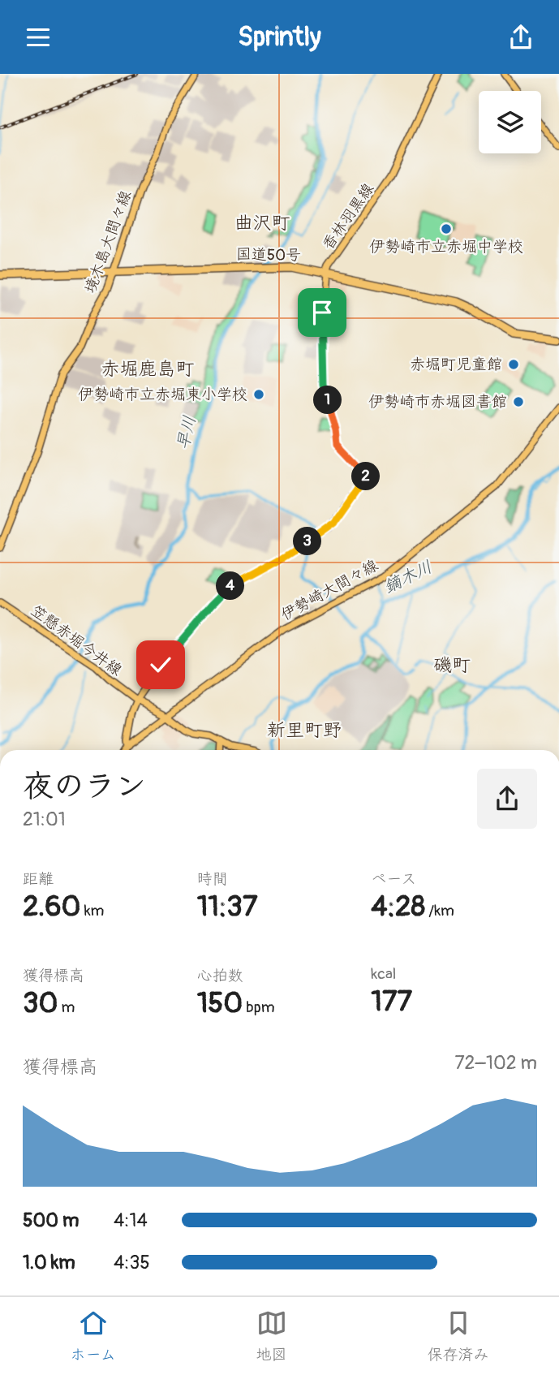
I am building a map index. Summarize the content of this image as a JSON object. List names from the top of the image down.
{
  "streets": {
    "highway": ["国道50号"],
    "main road": [
      "香林羽黒線",
      "境木島大間々線",
      "伊勢崎大間々線",
      "笠懸赤堀今井線"
    ]
  },
  "crossings": [
    ["香林羽黒線", "国道50号"],
    ["香林羽黒線", "伊勢崎大間々線"],
    ["香林羽黒線", "笠懸赤堀今井線"],
    ["境木島大間々線", "国道50号"],
    ["伊勢崎大間々線", "笠懸赤堀今井線"]
  ],
  "districts": [
    "曲沢町",
    "赤堀鹿島町",
    "磯町",
    "新里町野"
  ],
  "water": ["早川", "鏑木川"],
  "places": [
    "伊勢崎市立赤堀中学校",
    "赤堀町児童館",
    "伊勢崎市立赤堀東小学校",
    "伊勢崎市赤堀図書館"
  ],
  "page": {
    "header": "Sprintly",
    "pins": [
      "1",
      "2",
      "3",
      "4"
    ],
    "heading": ["夜のラン", "21:01"],
    "stats": [
      ["距離", "2.60 km"],
      ["時間", "11:37"],
      ["ペース", "4:28 /km"],
      ["獲得標高", "30 m"],
      ["心拍数", "150 bpm"],
      ["kcal", "177"]
    ],
    "chart": ["獲得標高", "72–102 m"],
    "list": [
      {
        "name": "500 m",
        "note": "4:14"
      },
      {
        "name": "1.0 km",
        "note": "4:35"
      }
    ],
    "tabs": ["ホーム", "地図", "保存済み"]
  }
}
